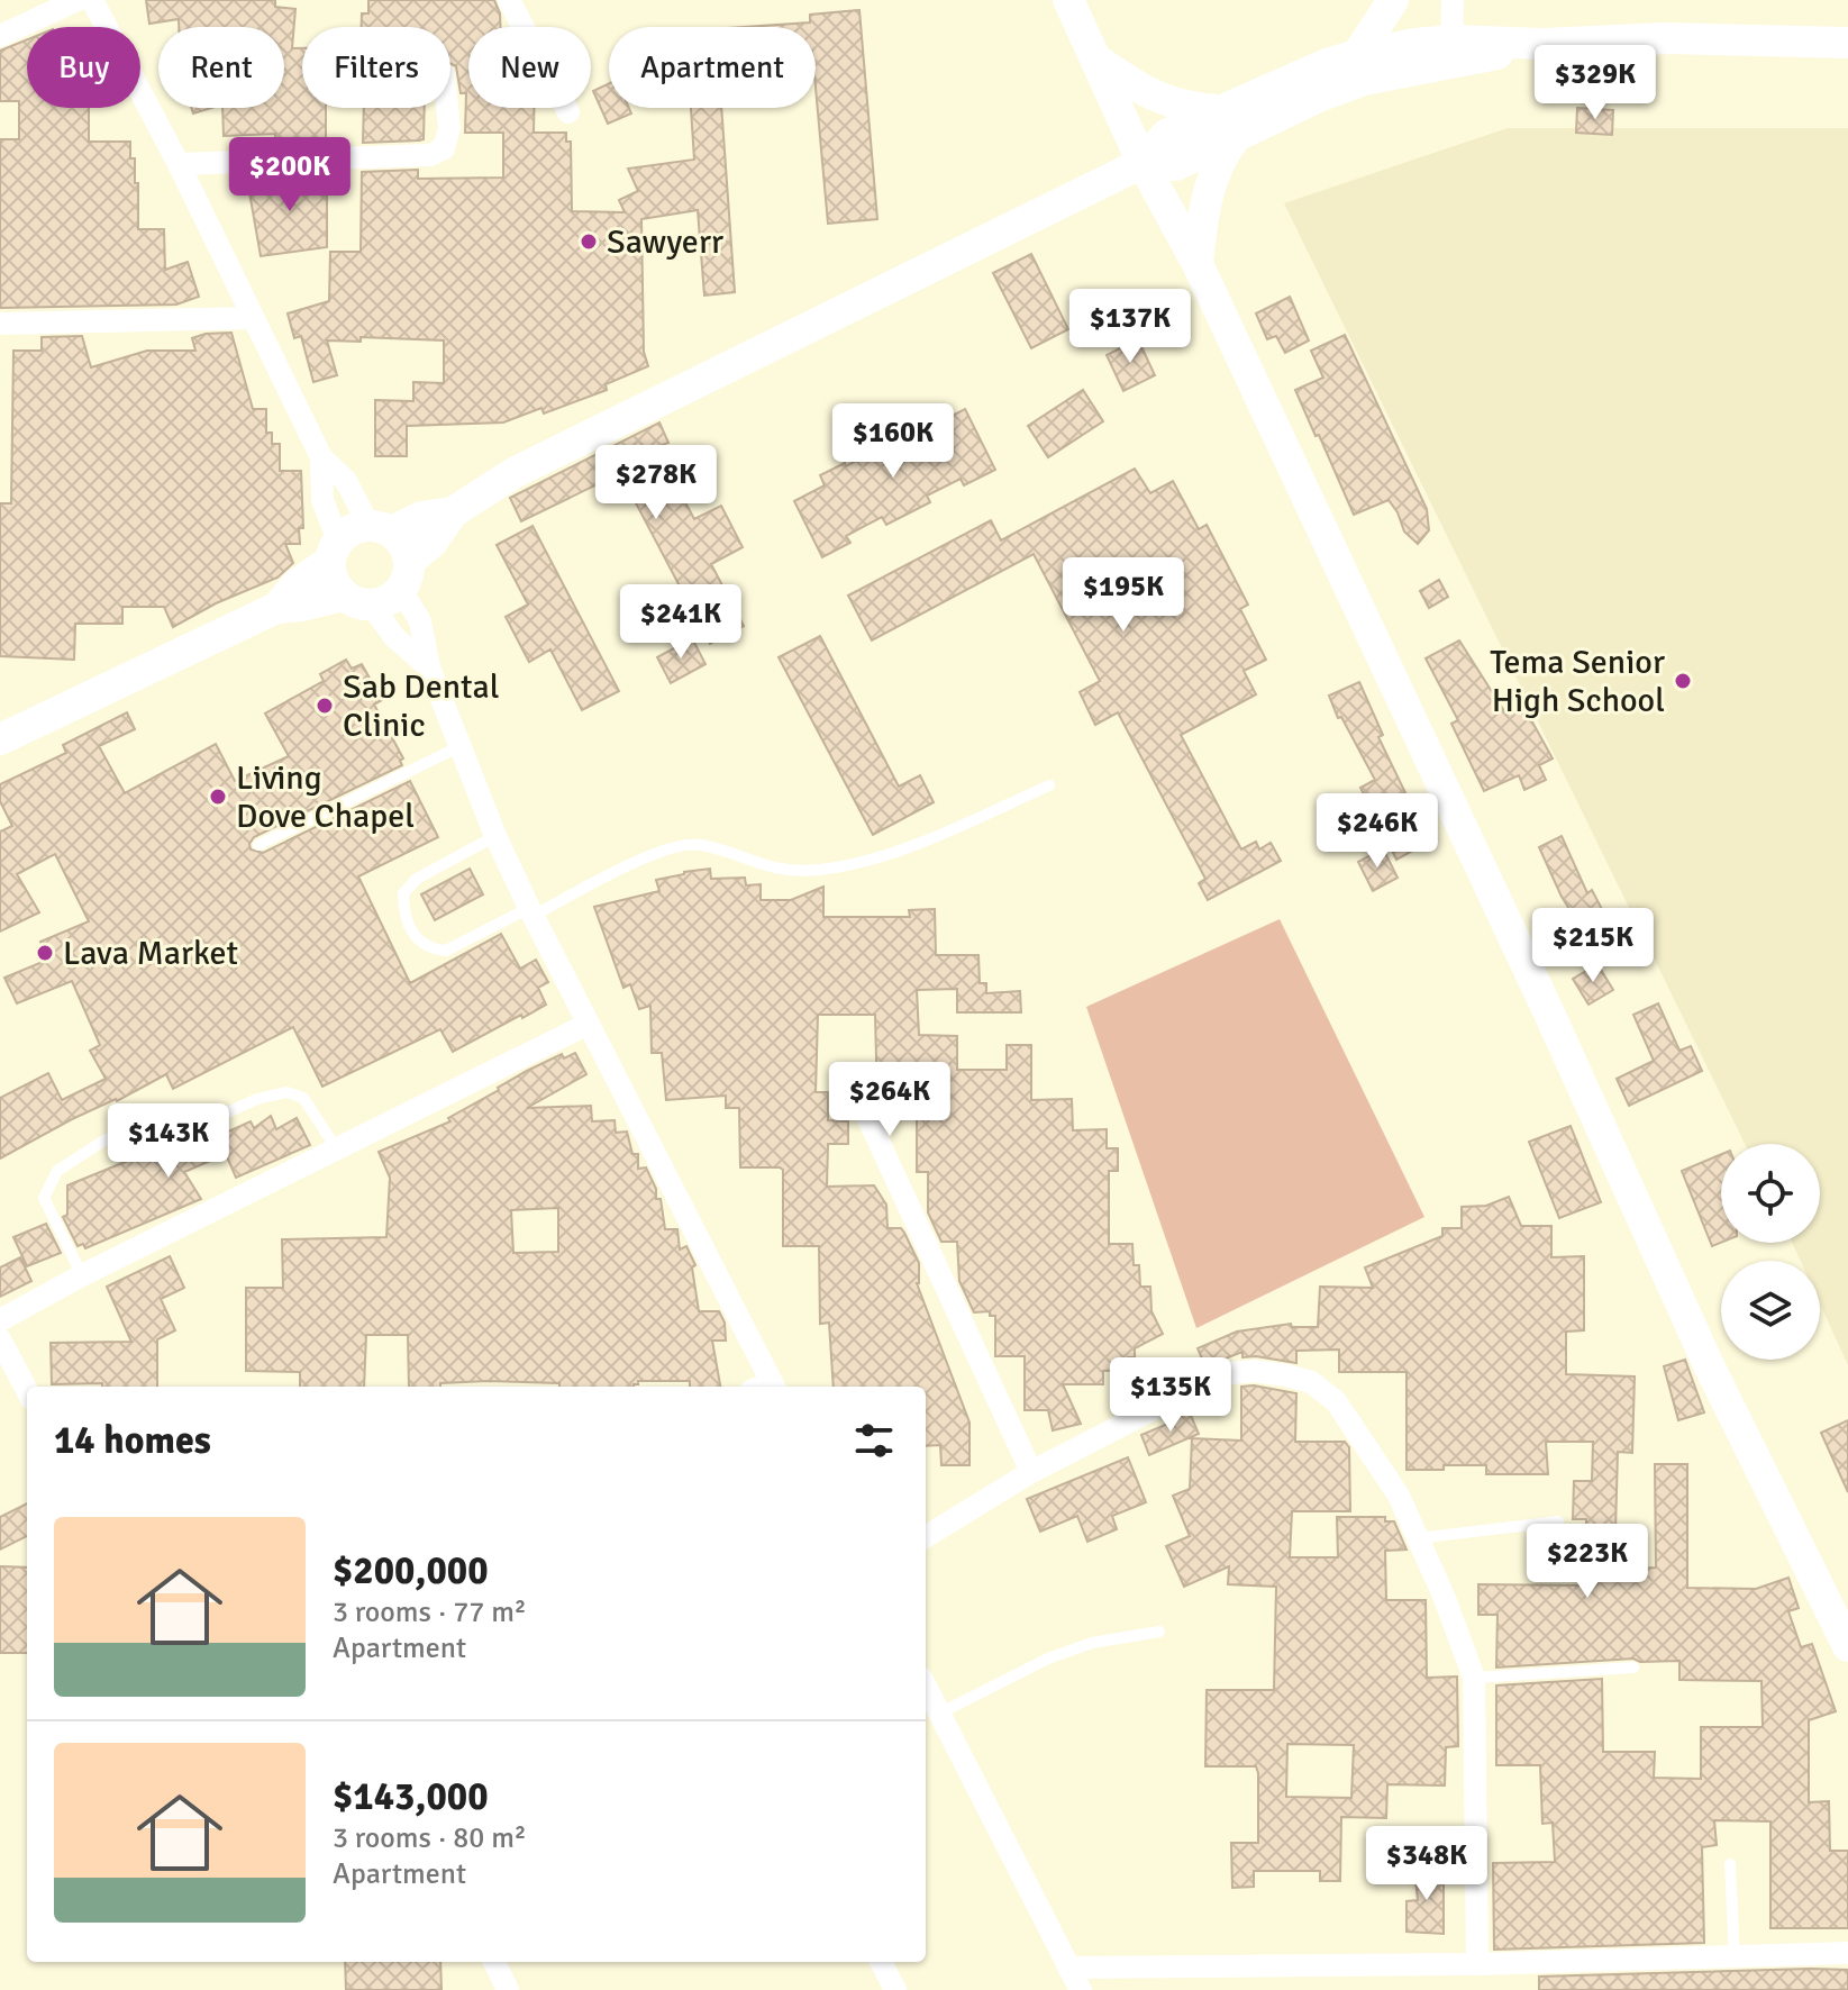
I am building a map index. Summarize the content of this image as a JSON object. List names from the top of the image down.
{
  "places": [
    "Sawyerr",
    "Tema Senior High School",
    "Sab Dental Clinic",
    "Living Dove Chapel",
    "Lava Market"
  ],
  "page": {
    "chip": [
      "Buy",
      "Rent",
      "Filters",
      "New",
      "Apartment"
    ],
    "price": [
      "$329K",
      "$200K",
      "$137K",
      "$160K",
      "$278K",
      "$195K",
      "$241K",
      "$246K",
      "$215K",
      "$264K",
      "$143K",
      "$135K",
      "$223K",
      "$348K"
    ],
    "heading": "14 homes",
    "list": [
      {
        "name": "$200,000",
        "note": "3 rooms · 77 m² · Apartment"
      },
      {
        "name": "$143,000",
        "note": "3 rooms · 80 m² · Apartment"
      }
    ]
  }
}
